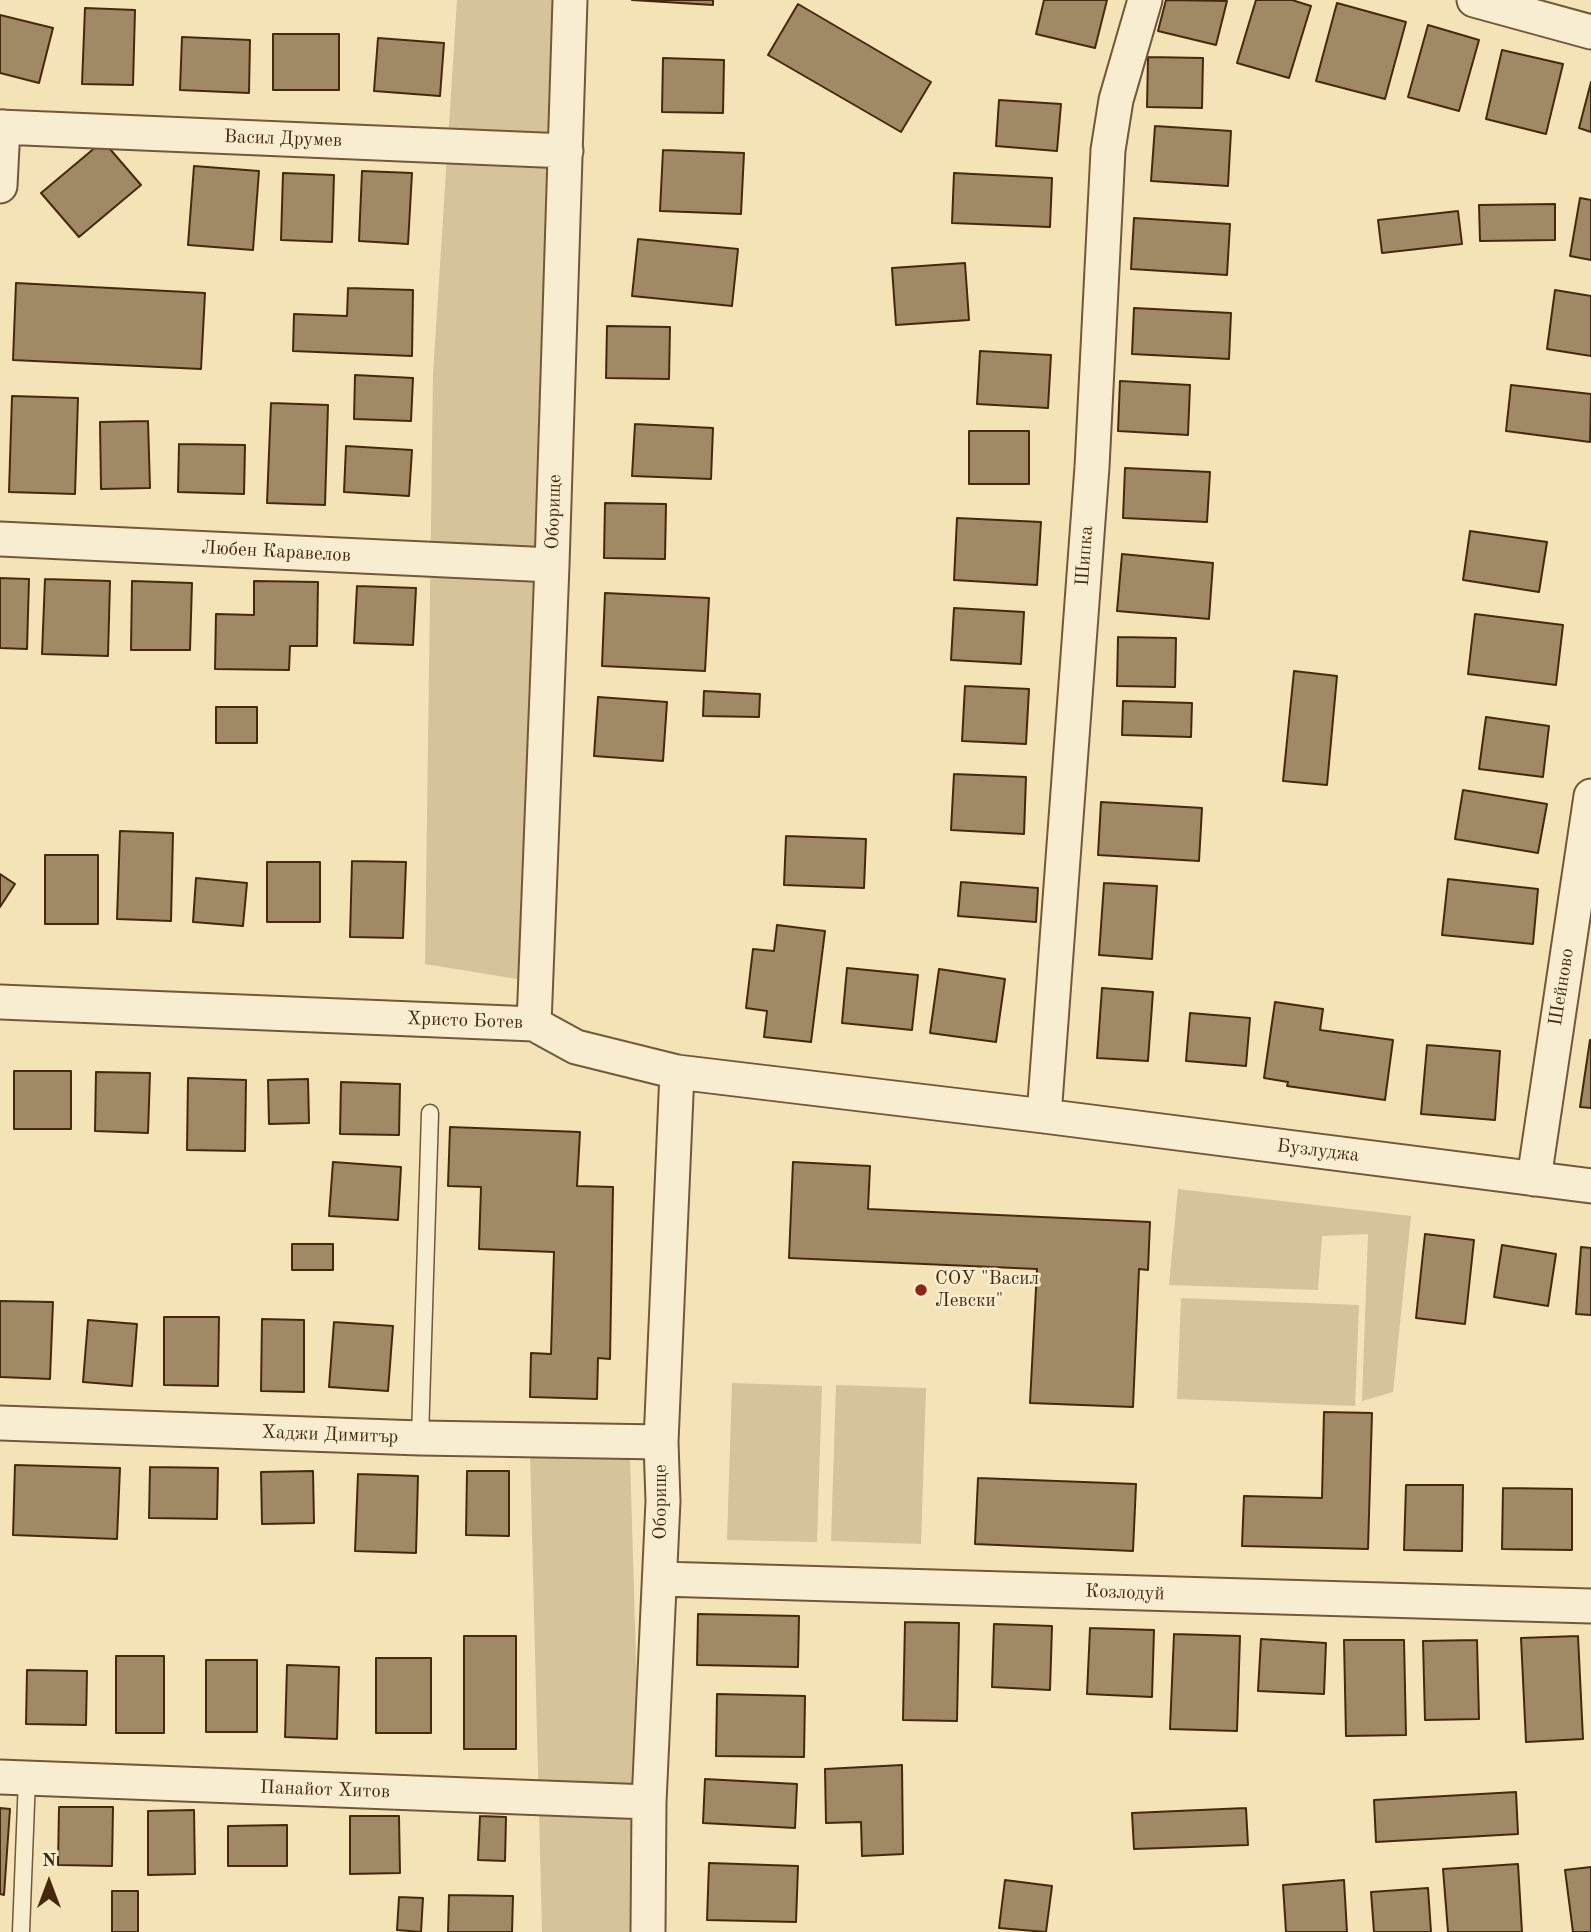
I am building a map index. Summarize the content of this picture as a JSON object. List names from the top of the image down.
{
  "streets": {
    "street": [
      "Васил Друмев",
      "Оборище",
      "Любен Каравелов",
      "Шипка",
      "Шейново",
      "Христо Ботев",
      "Бузлуджа",
      "Хаджи Димитър",
      "Козлодуй",
      "Панайот Хитов"
    ]
  },
  "crossings": [
    ["Васил Друмев", "Оборище"],
    ["Оборище", "Любен Каравелов"],
    ["Оборище", "Христо Ботев"],
    ["Оборище", "Хаджи Димитър"],
    ["Оборище", "Козлодуй"],
    ["Оборище", "Панайот Хитов"],
    ["Шипка", "Христо Ботев"],
    ["Шипка", "Бузлуджа"],
    ["Шейново", "Бузлуджа"],
    ["Христо Ботев", "Бузлуджа"]
  ],
  "places": ["СОУ \"Васил Левски\""],
  "north": "top"
}
